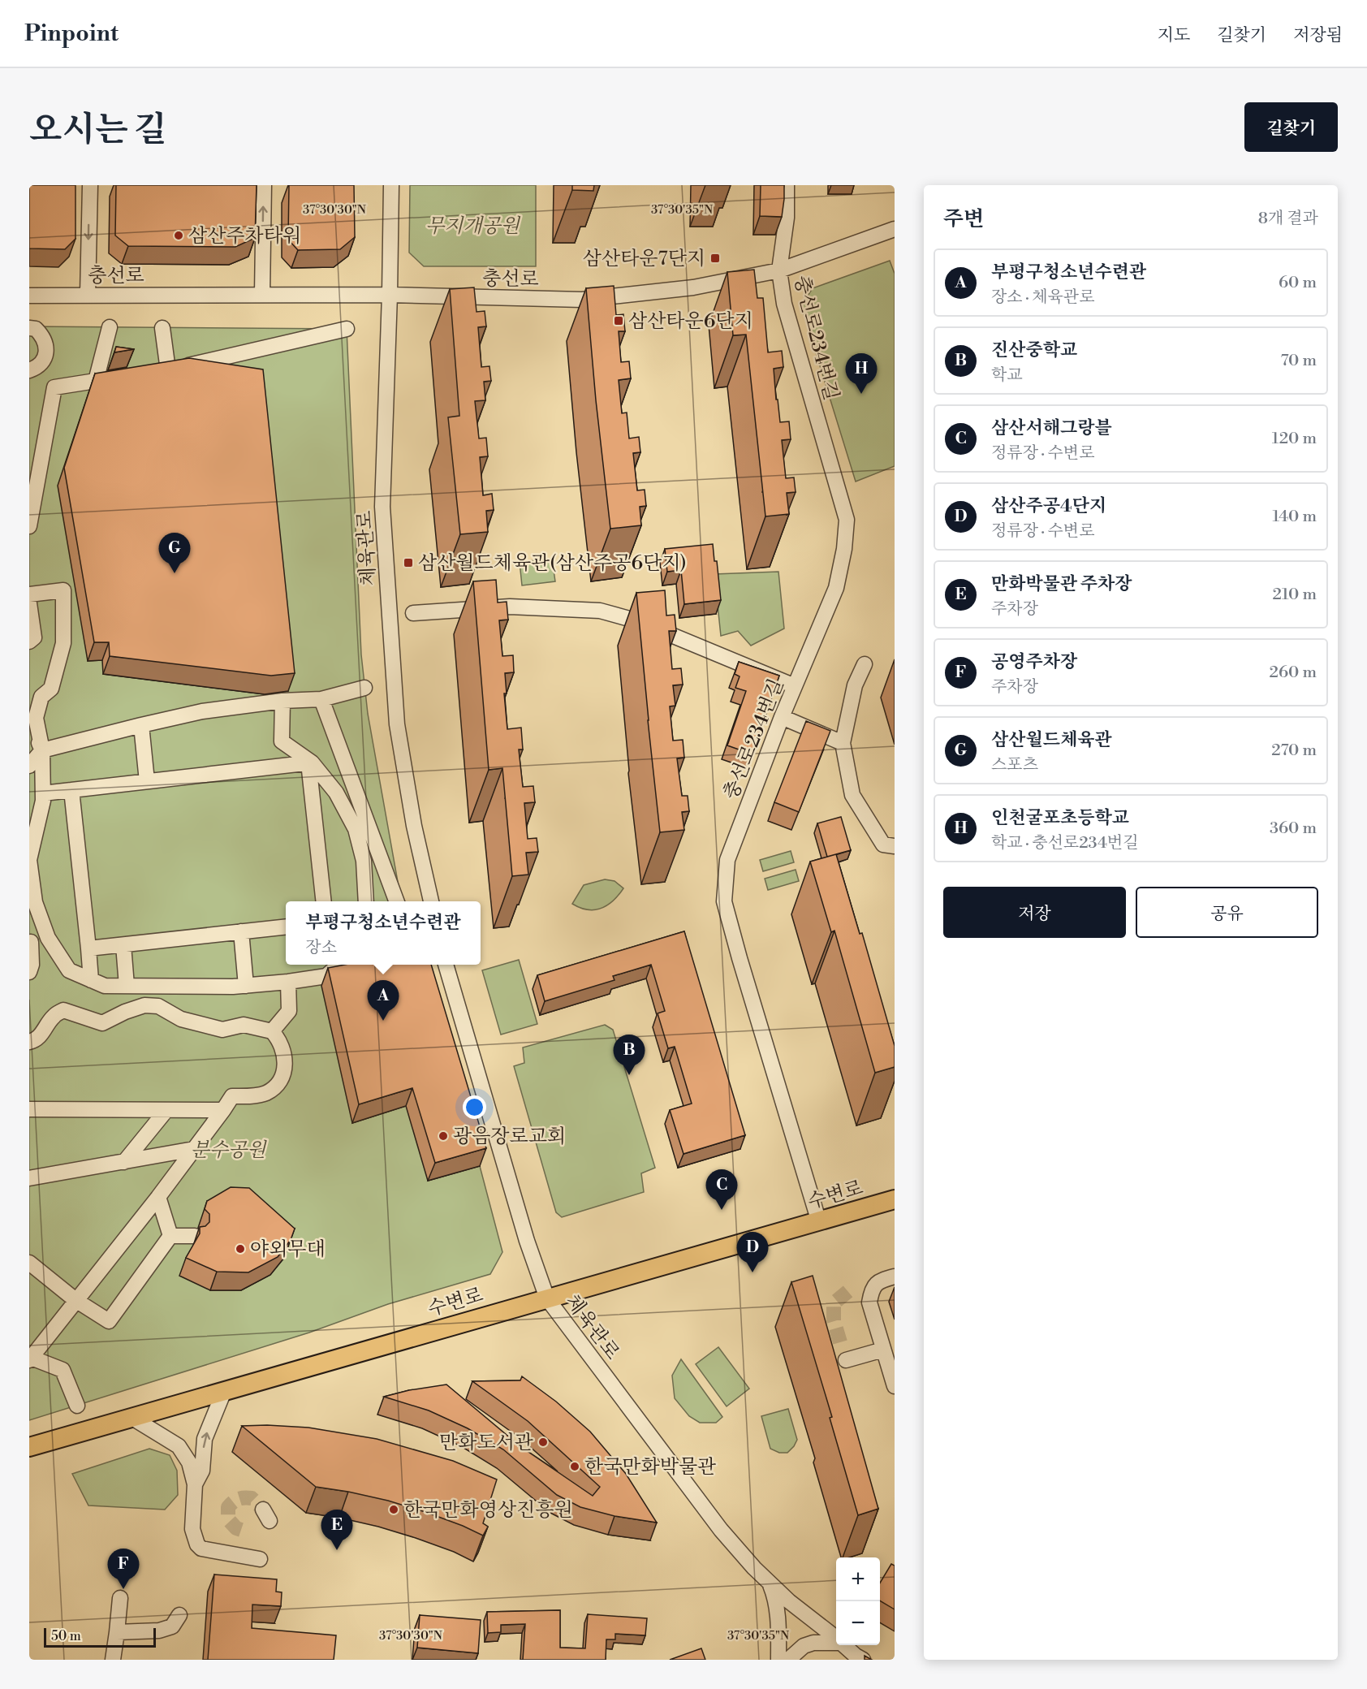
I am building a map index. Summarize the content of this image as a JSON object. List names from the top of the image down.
{
  "streets": {
    "main road": ["수변로"],
    "street": ["충선로", "충선로234번길", "체육관로"]
  },
  "crossings": [
    ["충선로", "충선로234번길"],
    ["충선로", "체육관로"],
    ["충선로234번길", "수변로"],
    ["체육관로", "수변로"]
  ],
  "parks": ["무지개공원", "분수공원"],
  "places": {
    "other": [
      "삼산주차타워",
      "광음장로교회",
      "야외무대",
      "만화도서관",
      "한국만화박물관",
      "한국만화영상진흥원"
    ],
    "transit": ["삼산타운7단지", "삼산타운6단지", "삼산월드체육관(삼산주공6단지)"]
  },
  "scale_bar": "50 m",
  "page": {
    "header": "Pinpoint",
    "nav": ["지도", "길찾기", "저장됨"],
    "title": "오시는 길",
    "buttons": [
      "길찾기",
      ["저장", "공유"]
    ],
    "heading": ["주변", "8개 결과"],
    "list": [
      {
        "mark": "A",
        "name": "부평구청소년수련관",
        "note": "장소 · 체육관로",
        "value": "60 m"
      },
      {
        "mark": "B",
        "name": "진산중학교",
        "note": "학교",
        "value": "70 m"
      },
      {
        "mark": "C",
        "name": "삼산서해그랑블",
        "note": "정류장 · 수변로",
        "value": "120 m"
      },
      {
        "mark": "D",
        "name": "삼산주공4단지",
        "note": "정류장 · 수변로",
        "value": "140 m"
      },
      {
        "mark": "E",
        "name": "만화박물관 주차장",
        "note": "주차장",
        "value": "210 m"
      },
      {
        "mark": "F",
        "name": "공영주차장",
        "note": "주차장",
        "value": "260 m"
      },
      {
        "mark": "G",
        "name": "삼산월드체육관",
        "note": "스포츠",
        "value": "270 m"
      },
      {
        "mark": "H",
        "name": "인천굴포초등학교",
        "note": "학교 · 충선로234번길",
        "value": "360 m"
      }
    ],
    "pins": [
      "H",
      "G",
      "A",
      "B",
      "C",
      "D",
      "E",
      "F"
    ],
    "popup": ["부평구청소년수련관", "장소"],
    "map_buttons": ["+", "−"],
    "scale": "50 m"
  },
  "coordinates": ["37°30'30\"N", "37°30'35\"N"]
}
